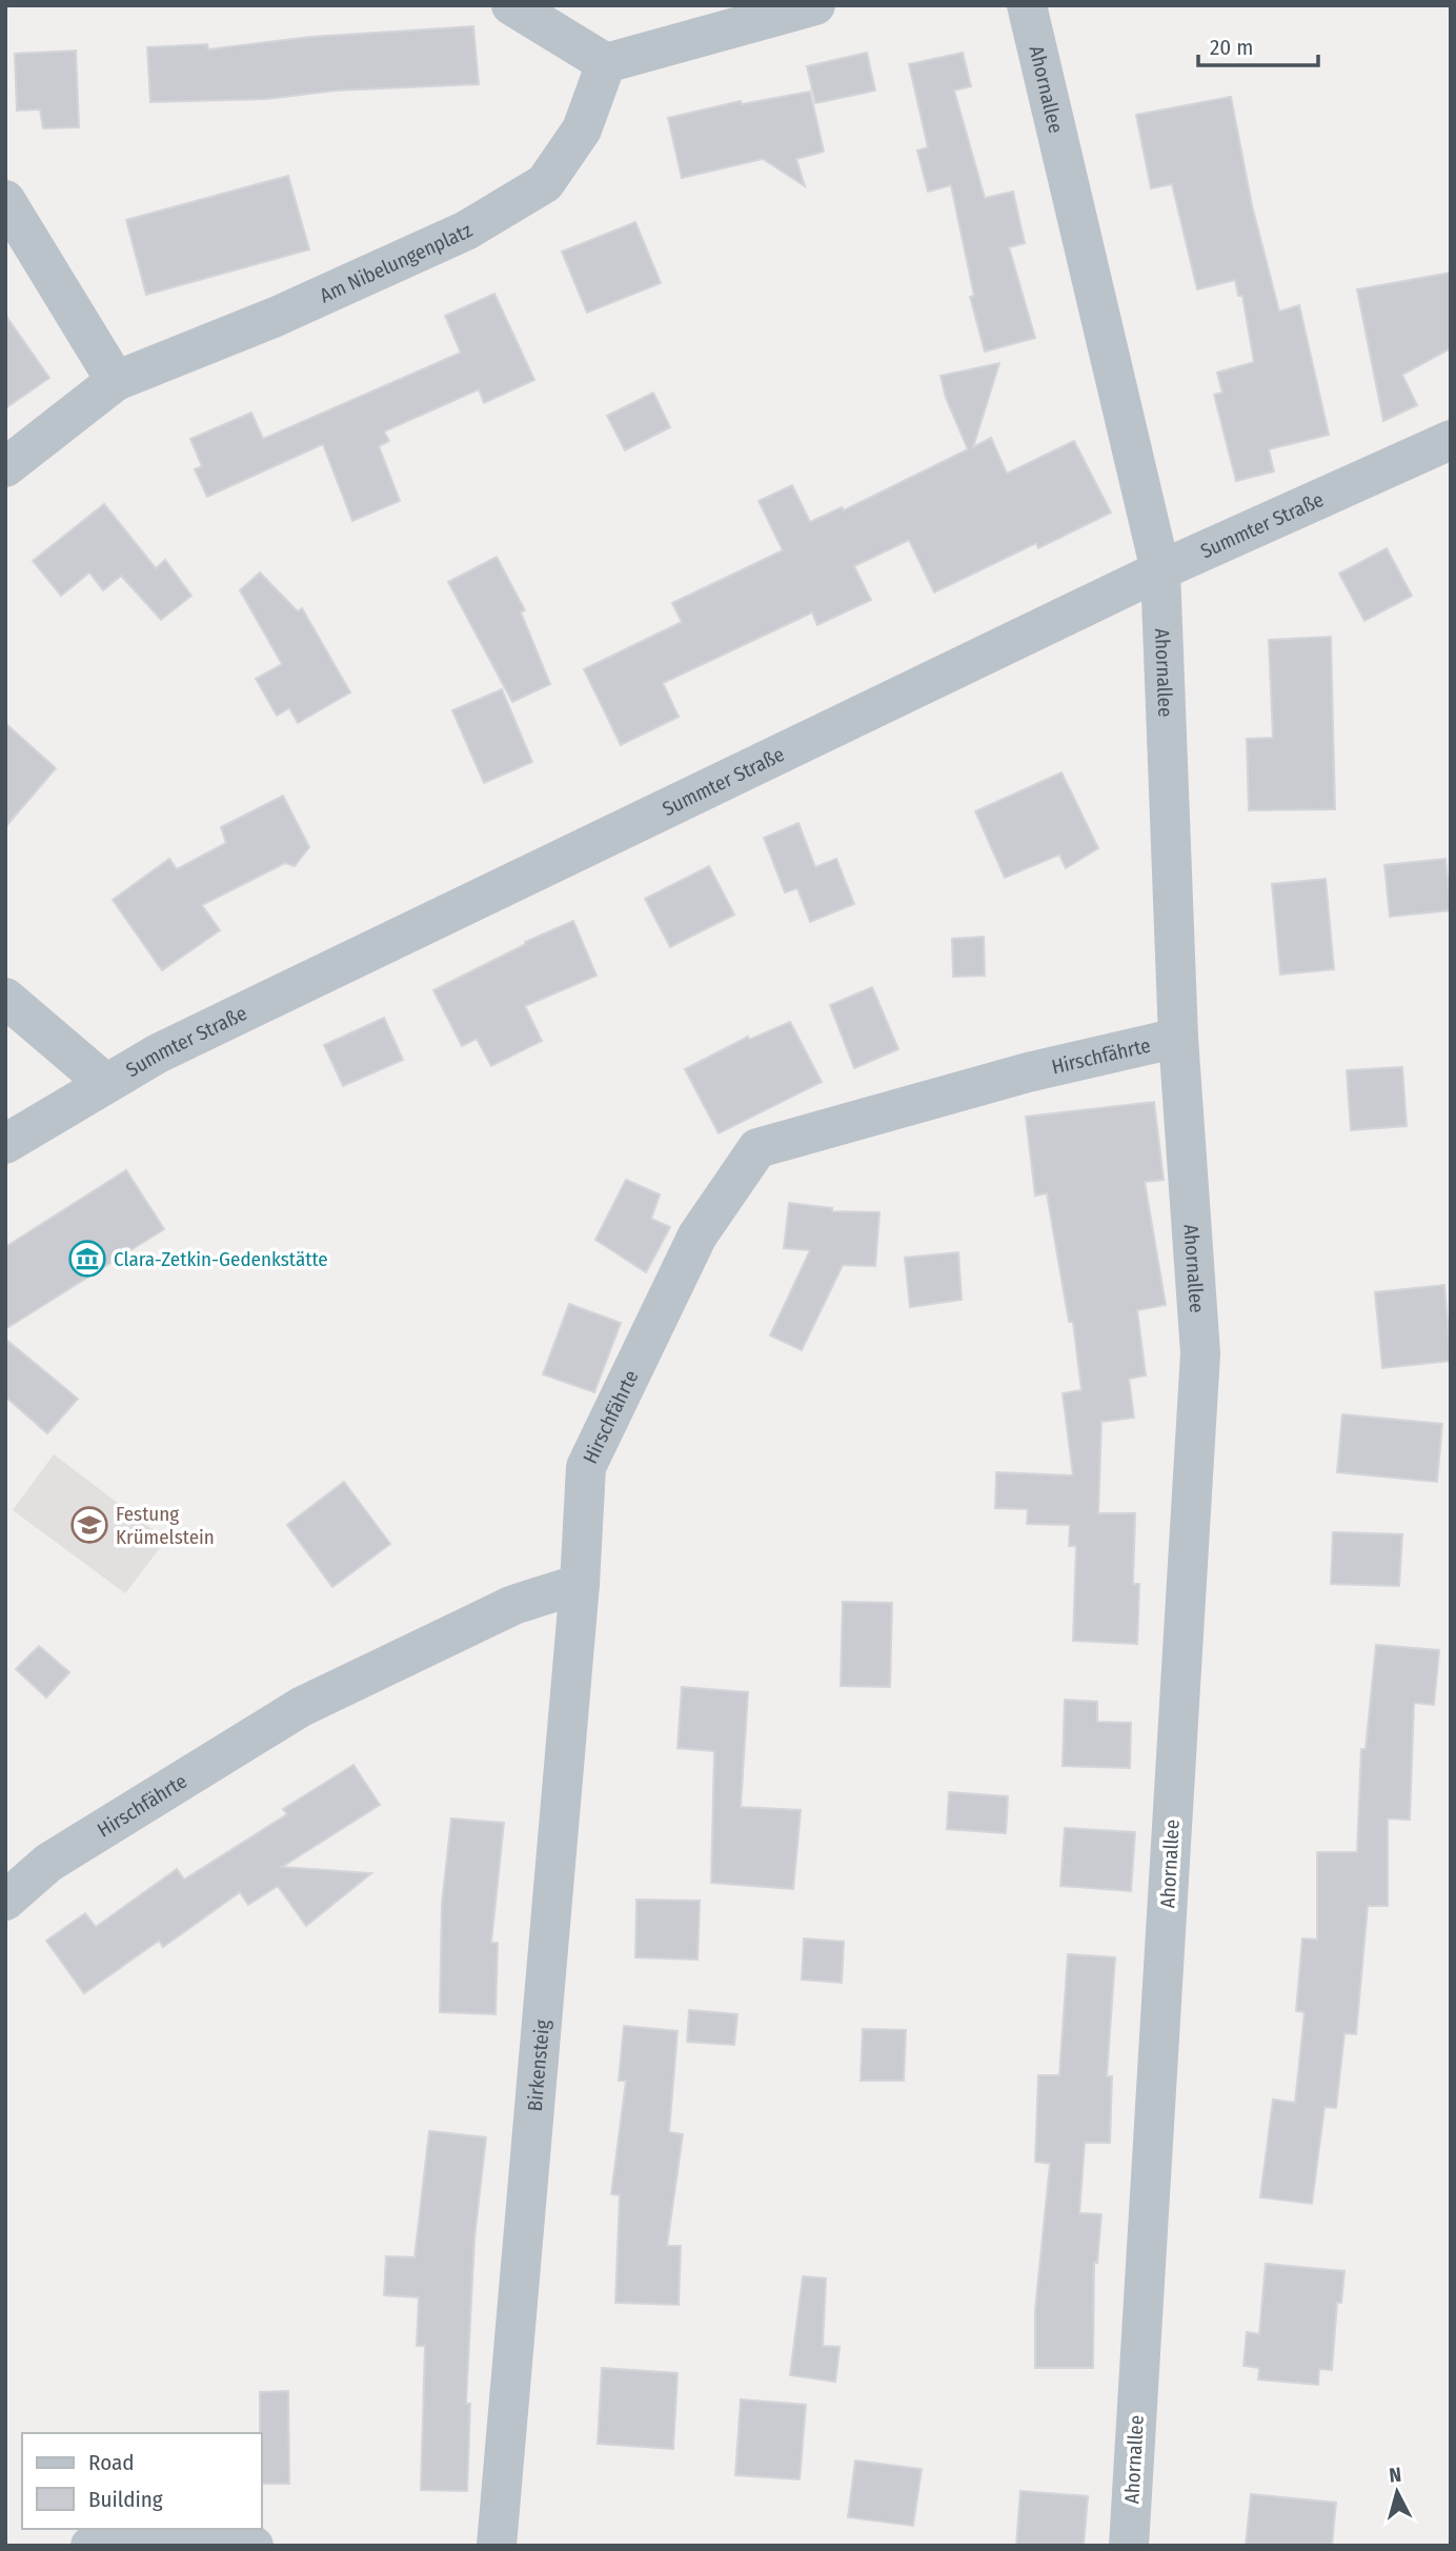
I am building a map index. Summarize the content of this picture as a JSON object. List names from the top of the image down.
{
  "streets": {
    "street": [
      "Ahornallee",
      "Am Nibelungenplatz",
      "Summter Straße",
      "Hirschfährte",
      "Birkensteig"
    ]
  },
  "crossings": [
    ["Ahornallee", "Summter Straße"],
    ["Ahornallee", "Hirschfährte"],
    ["Hirschfährte", "Birkensteig"]
  ],
  "places": {
    "museum": ["Clara-Zetkin-Gedenkstätte"],
    "school or university": ["Festung Krümelstein"]
  },
  "legend": ["Road", "Building"],
  "scale_bar": "20 m",
  "north": "top"
}
